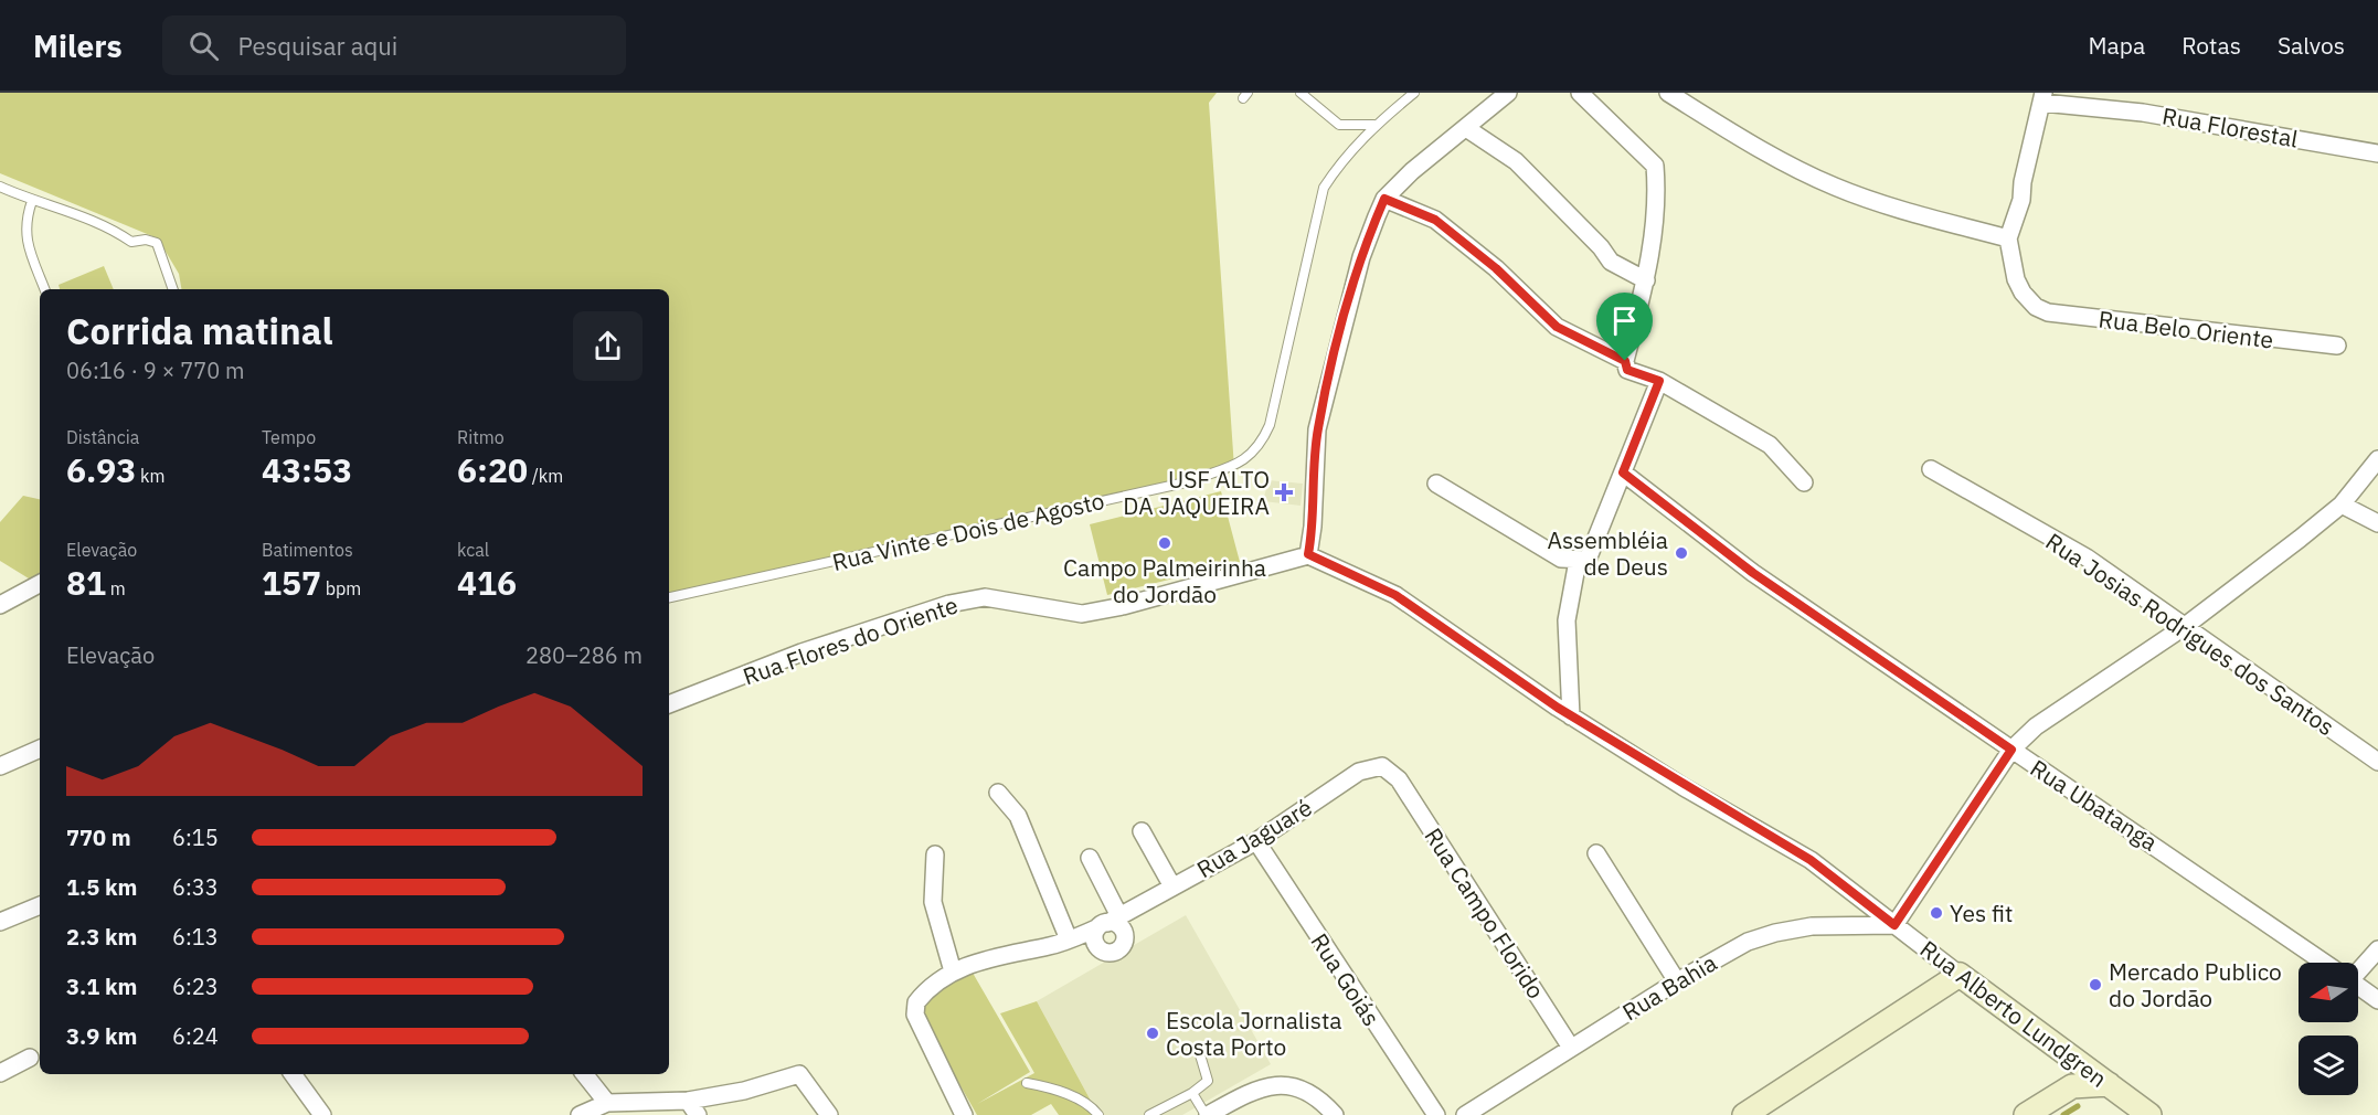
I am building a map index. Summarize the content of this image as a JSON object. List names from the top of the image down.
{
  "streets": {
    "main road": ["Rua Alberto Lundgren"],
    "street": [
      "Rua Florestal",
      "Rua Belo Oriente",
      "Rua Josias Rodrigues dos Santos",
      "Rua Flores do Oriente",
      "Rua Ubatanga",
      "Rua Jaguaré",
      "Rua Campo Florido",
      "Rua Goiás",
      "Rua Bahia"
    ],
    "lane": ["Rua Vinte e Dois de Agosto"]
  },
  "crossings": [
    ["Rua Flores do Oriente", "Rua Alberto Lundgren"],
    ["Rua Jaguaré", "Rua Campo Florido"],
    ["Rua Jaguaré", "Rua Goiás"],
    ["Rua Campo Florido", "Rua Bahia"],
    ["Rua Bahia", "Rua Alberto Lundgren"]
  ],
  "places": {
    "health": ["USF ALTO DA JAQUEIRA"],
    "other": [
      "Campo Palmeirinha do Jordão",
      "Assembléia de Deus",
      "Yes fit",
      "Mercado Publico do Jordão",
      "Escola Jornalista Costa Porto"
    ]
  },
  "north": "left",
  "page": {
    "header": "Milers",
    "search": "Pesquisar aqui",
    "nav": ["Mapa", "Rotas", "Salvos"],
    "heading": ["Corrida matinal", "06:16 · 9 × 770 m"],
    "stats": [
      ["Distância", "6.93 km"],
      ["Tempo", "43:53"],
      ["Ritmo", "6:20 /km"],
      ["Elevação", "81 m"],
      ["Batimentos", "157 bpm"],
      ["kcal", "416"]
    ],
    "chart": ["Elevação", "280–286 m"],
    "list": [
      {
        "name": "770 m",
        "note": "6:15"
      },
      {
        "name": "1.5 km",
        "note": "6:33"
      },
      {
        "name": "2.3 km",
        "note": "6:13"
      },
      {
        "name": "3.1 km",
        "note": "6:23"
      },
      {
        "name": "3.9 km",
        "note": "6:24"
      }
    ]
  }
}
